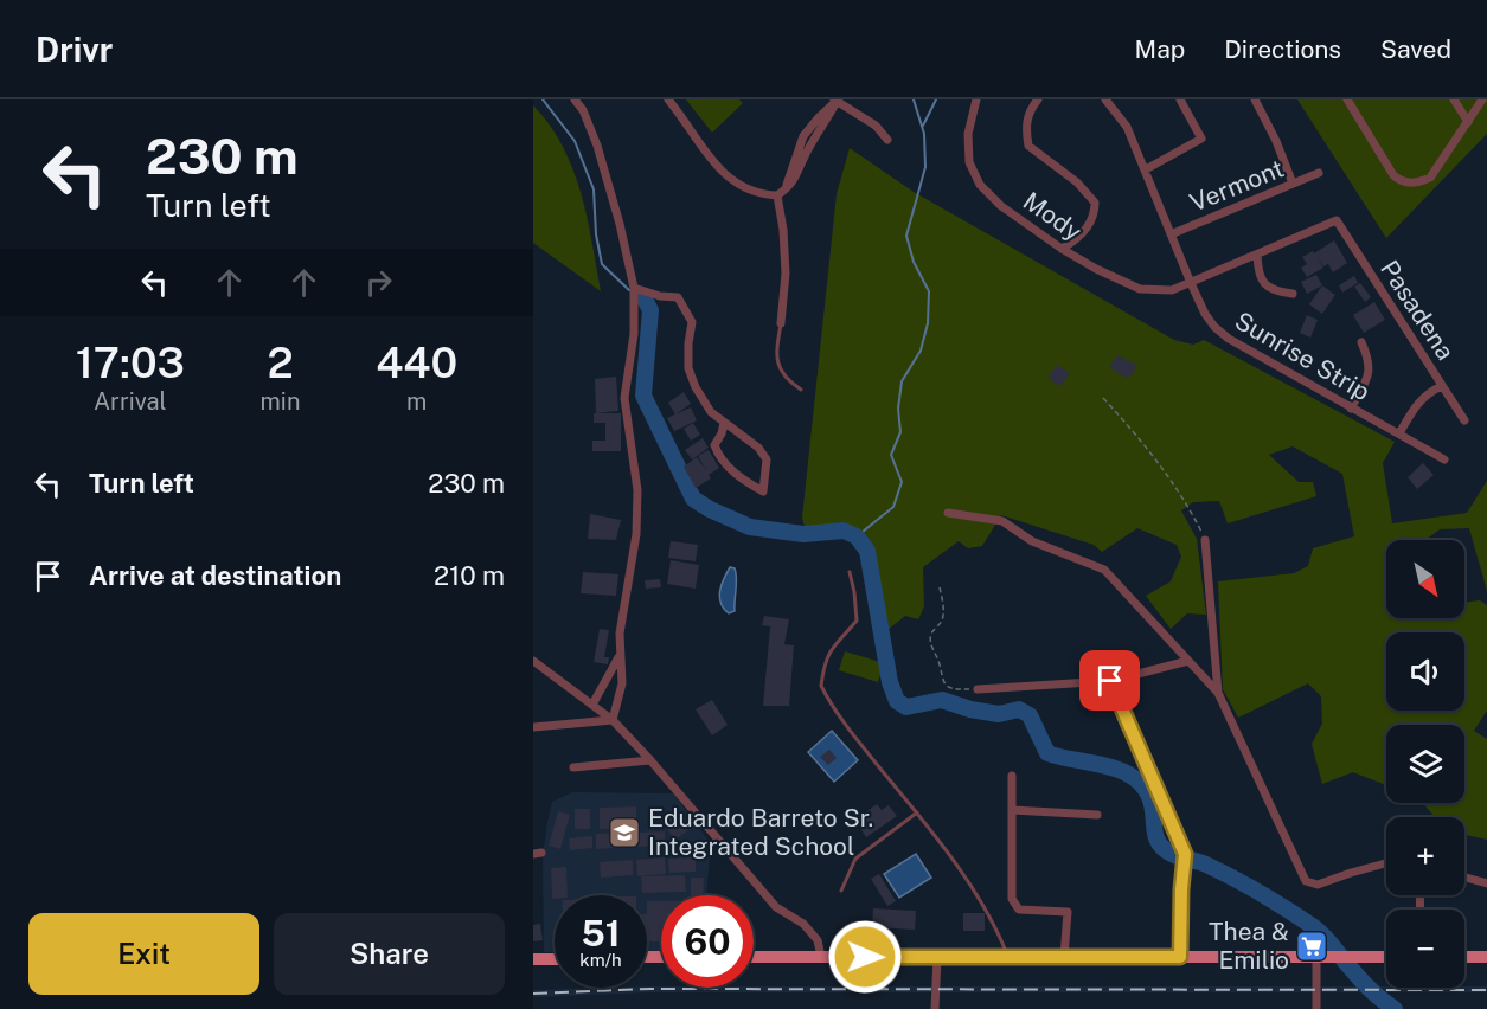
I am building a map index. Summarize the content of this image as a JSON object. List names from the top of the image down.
{
  "streets": {
    "street": [
      "Vermont",
      "Mody",
      "Pasadena",
      "Sunrise Strip"
    ]
  },
  "crossings": [
    ["Vermont", "Sunrise Strip"],
    ["Mody", "Pasadena"],
    ["Mody", "Sunrise Strip"]
  ],
  "places": {
    "school or university": ["Eduardo Barreto Sr. Integrated School"],
    "supermarket": ["Thea & Emilio"]
  },
  "north": "bottom right",
  "page": {
    "header": "Drivr",
    "nav": ["Map", "Directions", "Saved"],
    "turn": ["230 m", "Turn left"],
    "eta": [
      "17:03",
      "Arrival",
      "2",
      "min",
      "440",
      "m"
    ],
    "list": [
      {
        "name": "Turn left",
        "value": "230 m"
      },
      {
        "name": "Arrive at destination",
        "value": "210 m"
      }
    ],
    "map_buttons": ["+", "−"],
    "speed": "51 km/h",
    "limit": "60",
    "buttons": ["Exit", "Share"]
  }
}
